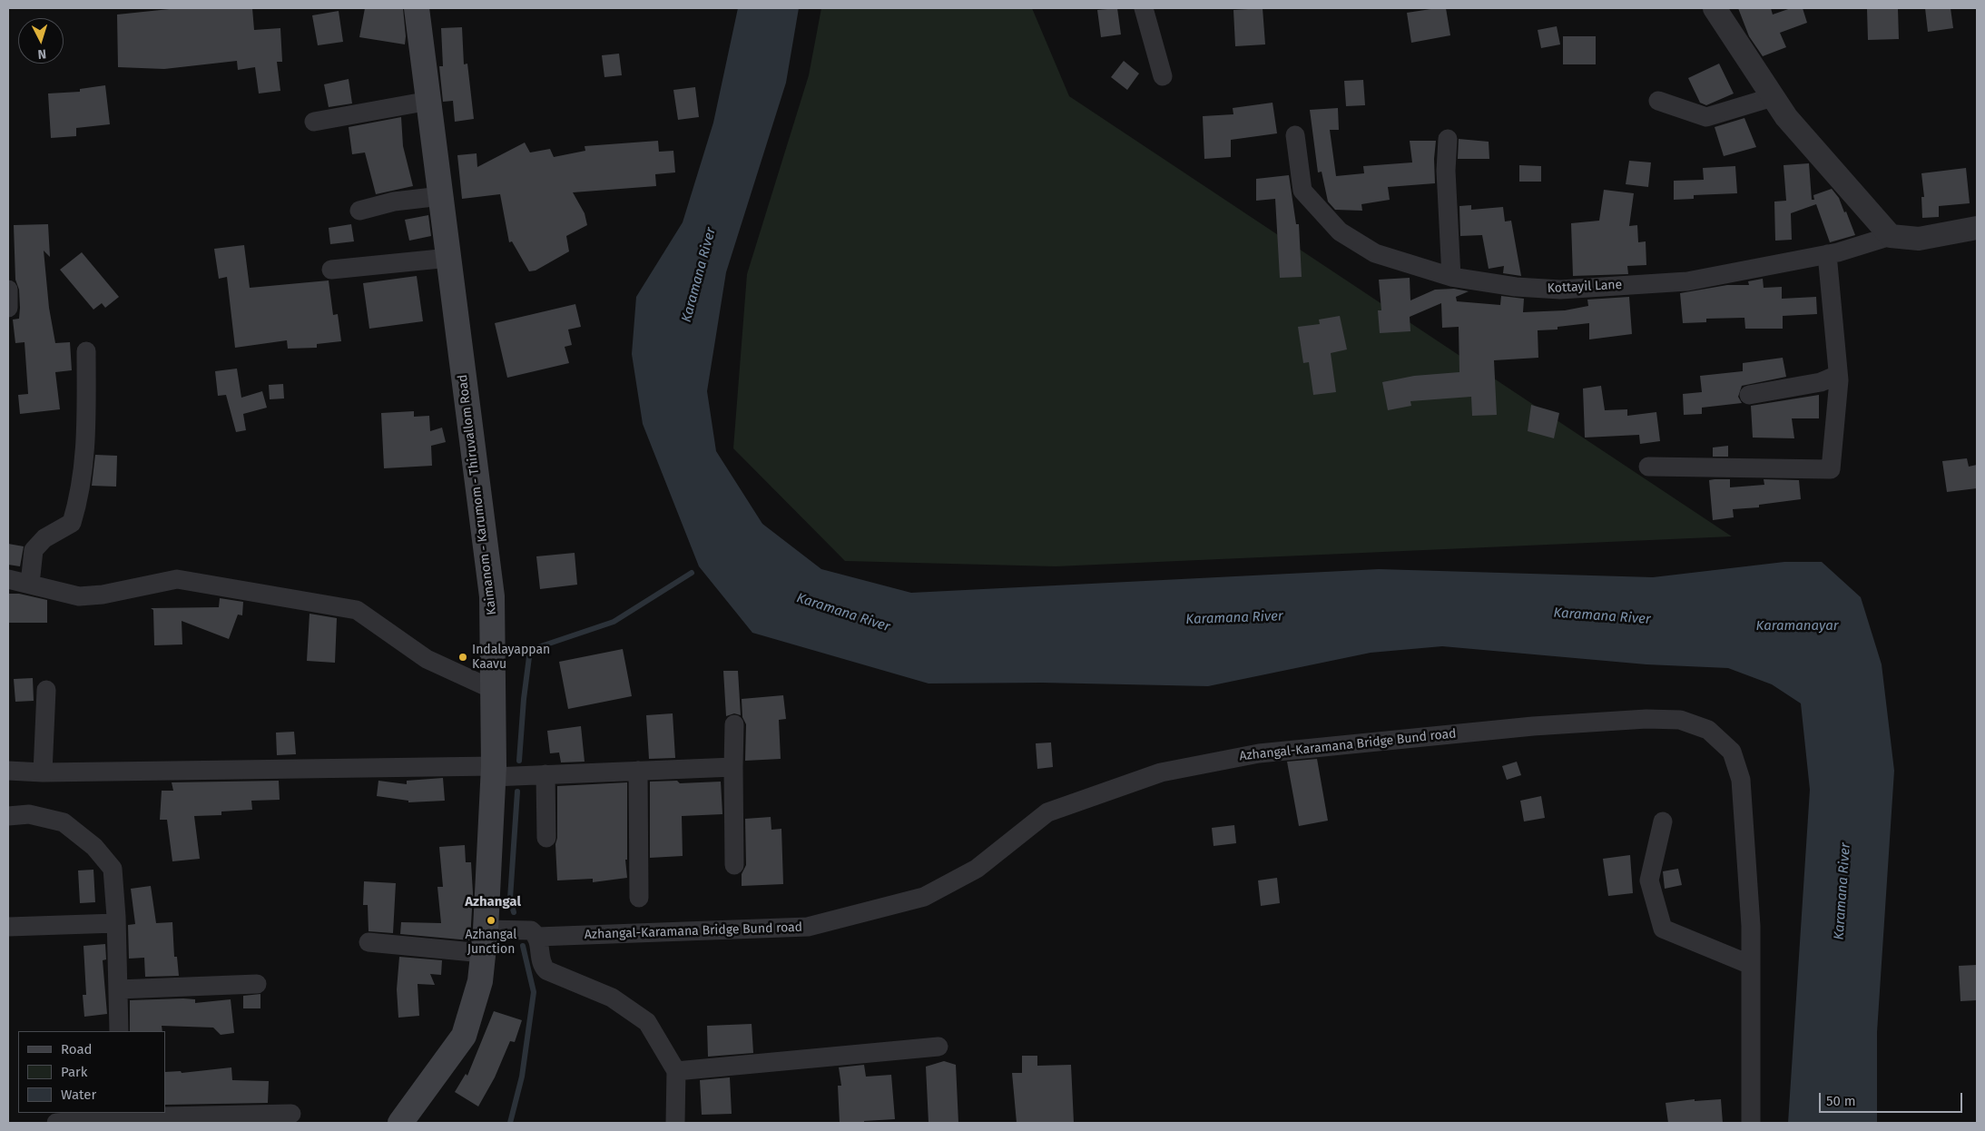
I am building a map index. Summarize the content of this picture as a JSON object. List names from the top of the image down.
{
  "streets": {
    "main road": ["Kaimanom - Karumom - Thiruvallom Road"],
    "street": ["Kottayil Lane", "Azhangal-Karamana Bridge Bund road"]
  },
  "districts": ["Azhangal"],
  "water": ["Karamana River", "Karamanayar"],
  "places": ["Indalayappan Kaavu", "Azhangal Junction"],
  "legend": ["Road", "Park", "Water"],
  "scale_bar": "50 m",
  "north": "bottom"
}
